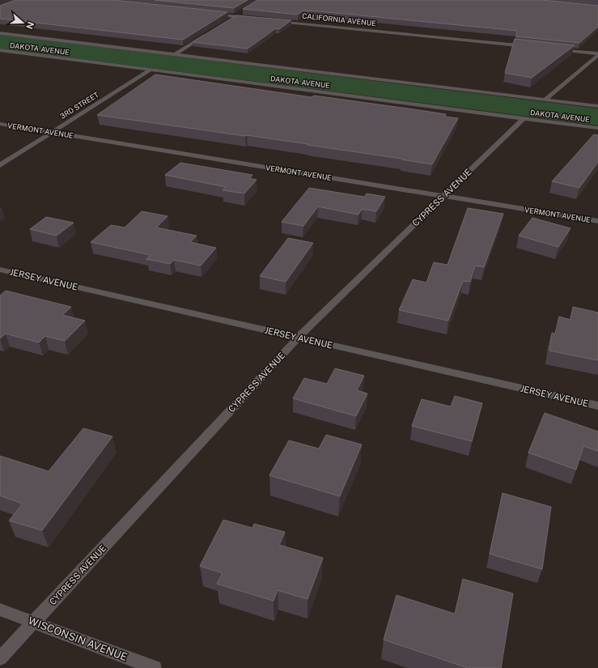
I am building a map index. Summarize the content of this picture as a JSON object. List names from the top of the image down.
{
  "streets": {
    "street": [
      "CALIFORNIA AVENUE",
      "DAKOTA AVENUE",
      "3RD STREET",
      "VERMONT AVENUE",
      "CYPRESS AVENUE",
      "JERSEY AVENUE",
      "WISCONSIN AVENUE"
    ]
  },
  "crossings": [
    ["DAKOTA AVENUE", "3RD STREET"],
    ["DAKOTA AVENUE", "CYPRESS AVENUE"],
    ["3RD STREET", "VERMONT AVENUE"],
    ["VERMONT AVENUE", "CYPRESS AVENUE"],
    ["CYPRESS AVENUE", "JERSEY AVENUE"],
    ["CYPRESS AVENUE", "WISCONSIN AVENUE"]
  ],
  "north": "right"
}
